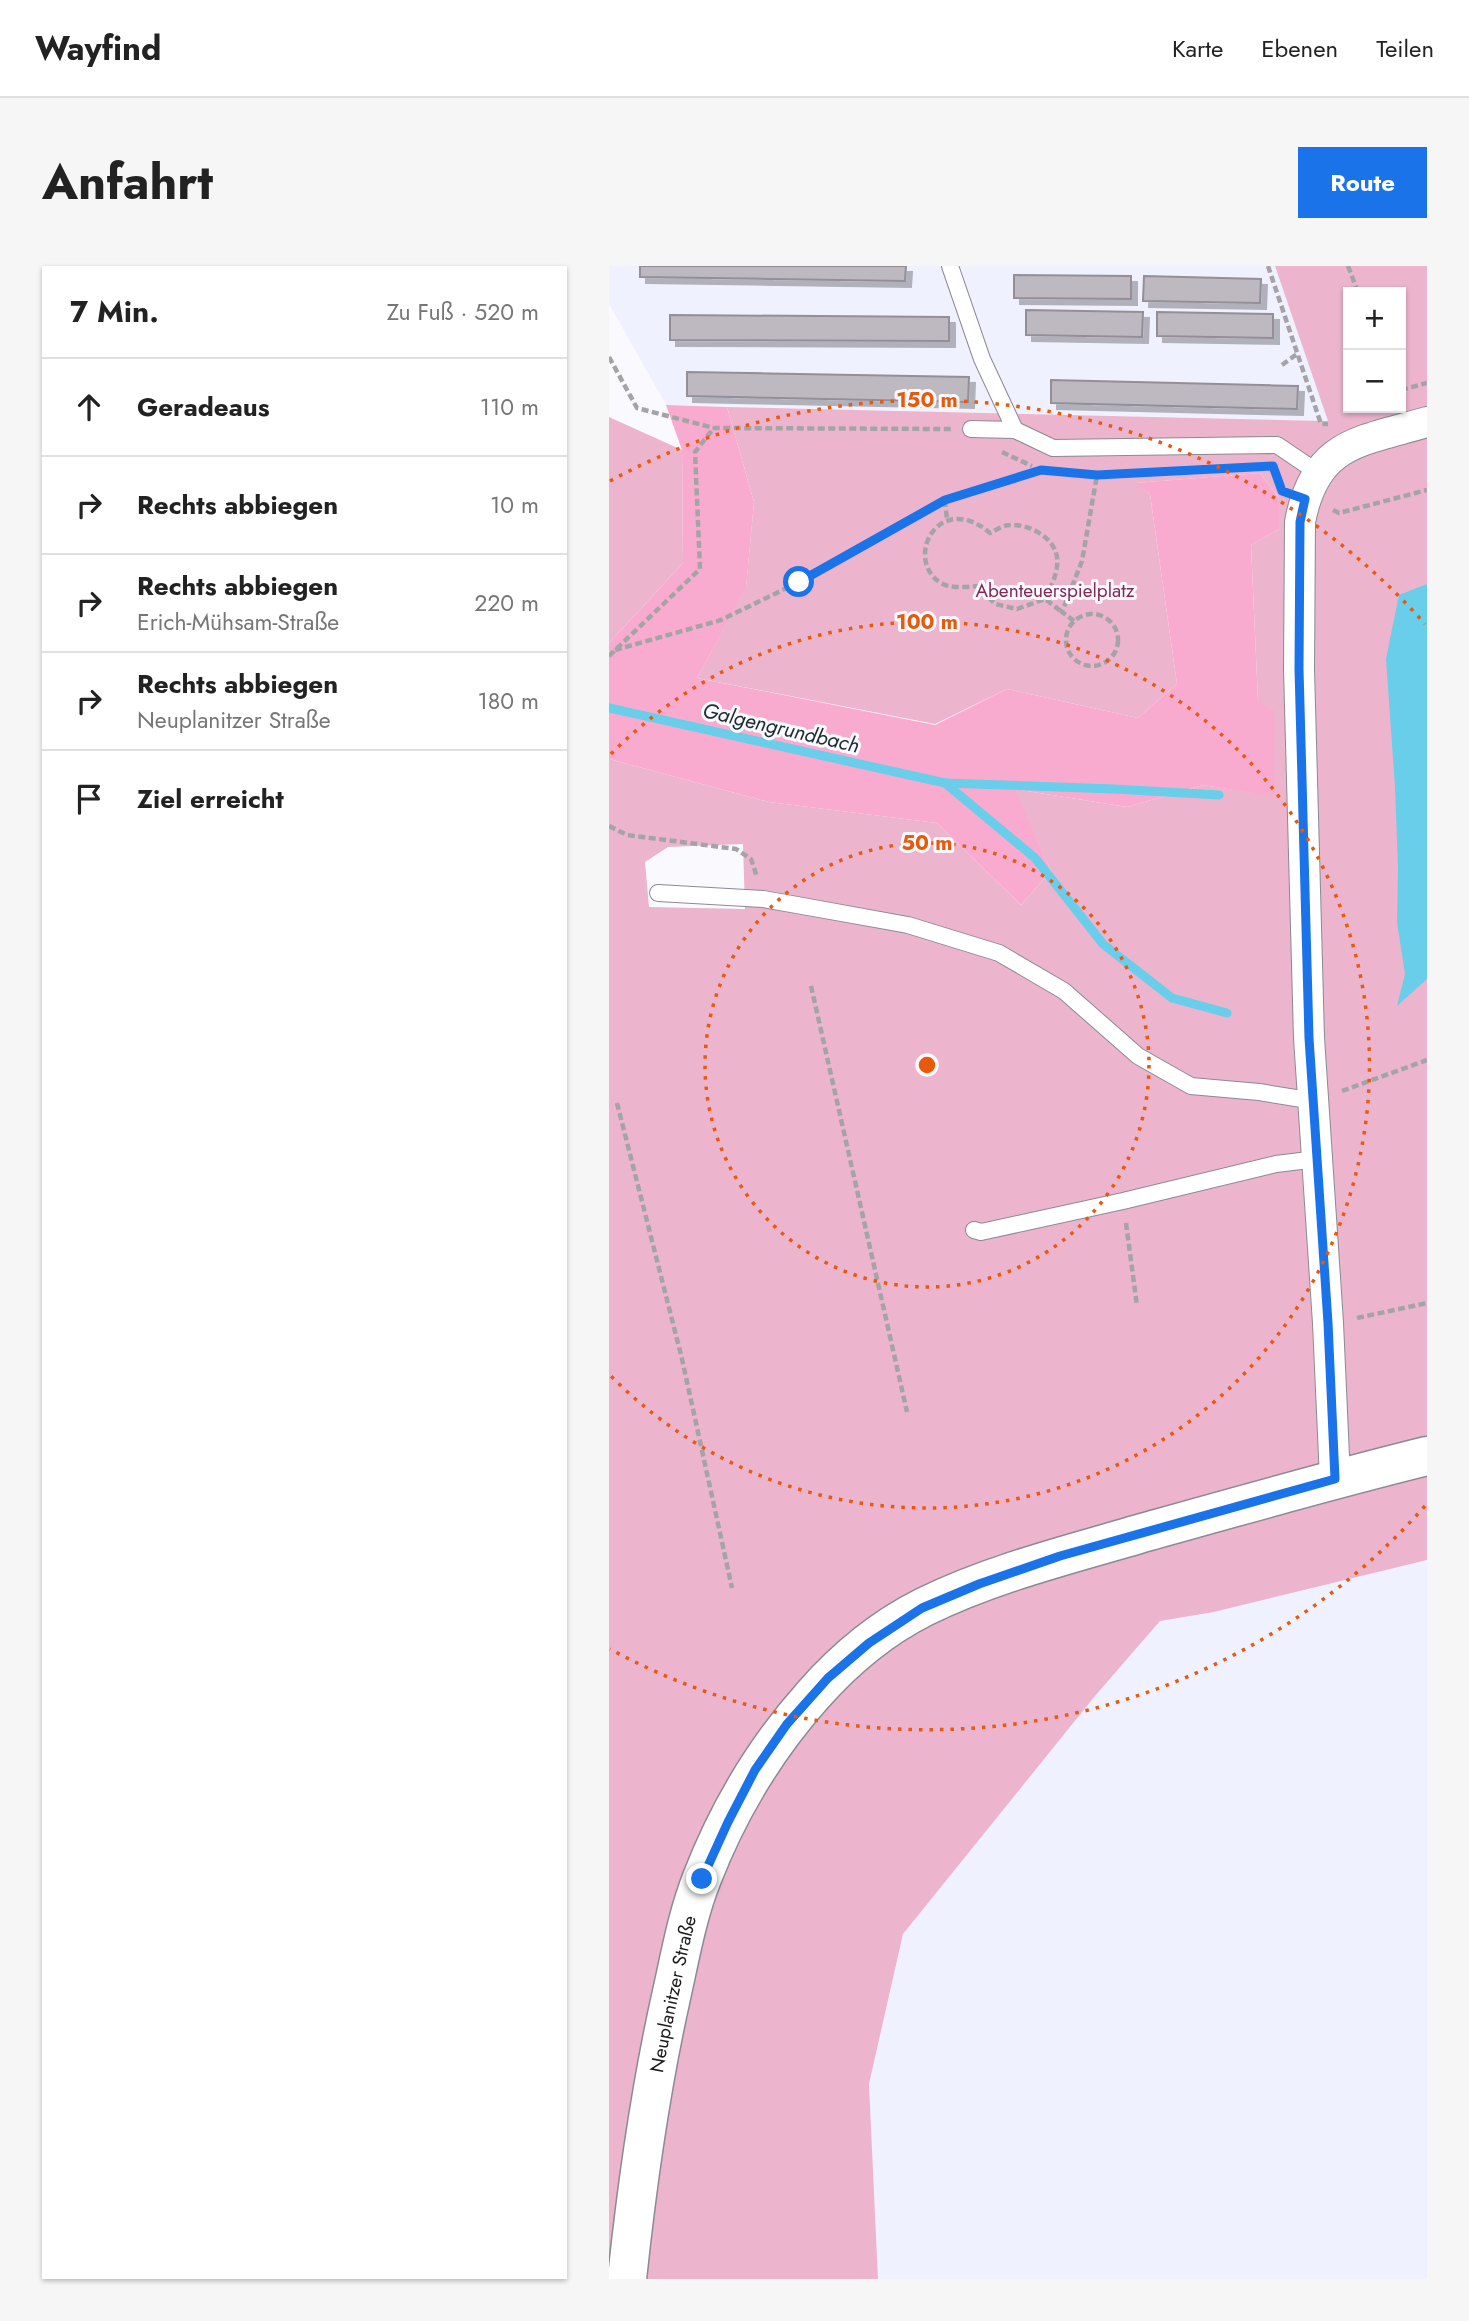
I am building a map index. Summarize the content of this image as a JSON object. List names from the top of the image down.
{
  "streets": {
    "main road": ["Neuplanitzer Straße"]
  },
  "water": ["Galgengrundbach"],
  "parks": ["Abenteuerspielplatz"],
  "page": {
    "header": "Wayfind",
    "nav": ["Karte", "Ebenen", "Teilen"],
    "title": "Anfahrt",
    "buttons": "Route",
    "heading": ["7 Min.", "Zu Fuß · 520 m"],
    "map_buttons": ["+", "−"],
    "list": [
      ["Geradeaus", "110 m"],
      ["Rechts abbiegen", "10 m"],
      ["Rechts abbiegen", "Erich-Mühsam-Straße", "220 m"],
      ["Rechts abbiegen", "Neuplanitzer Straße", "180 m"],
      "Ziel erreicht"
    ]
  },
  "rings": ["150 m", "100 m", "50 m"]
}
